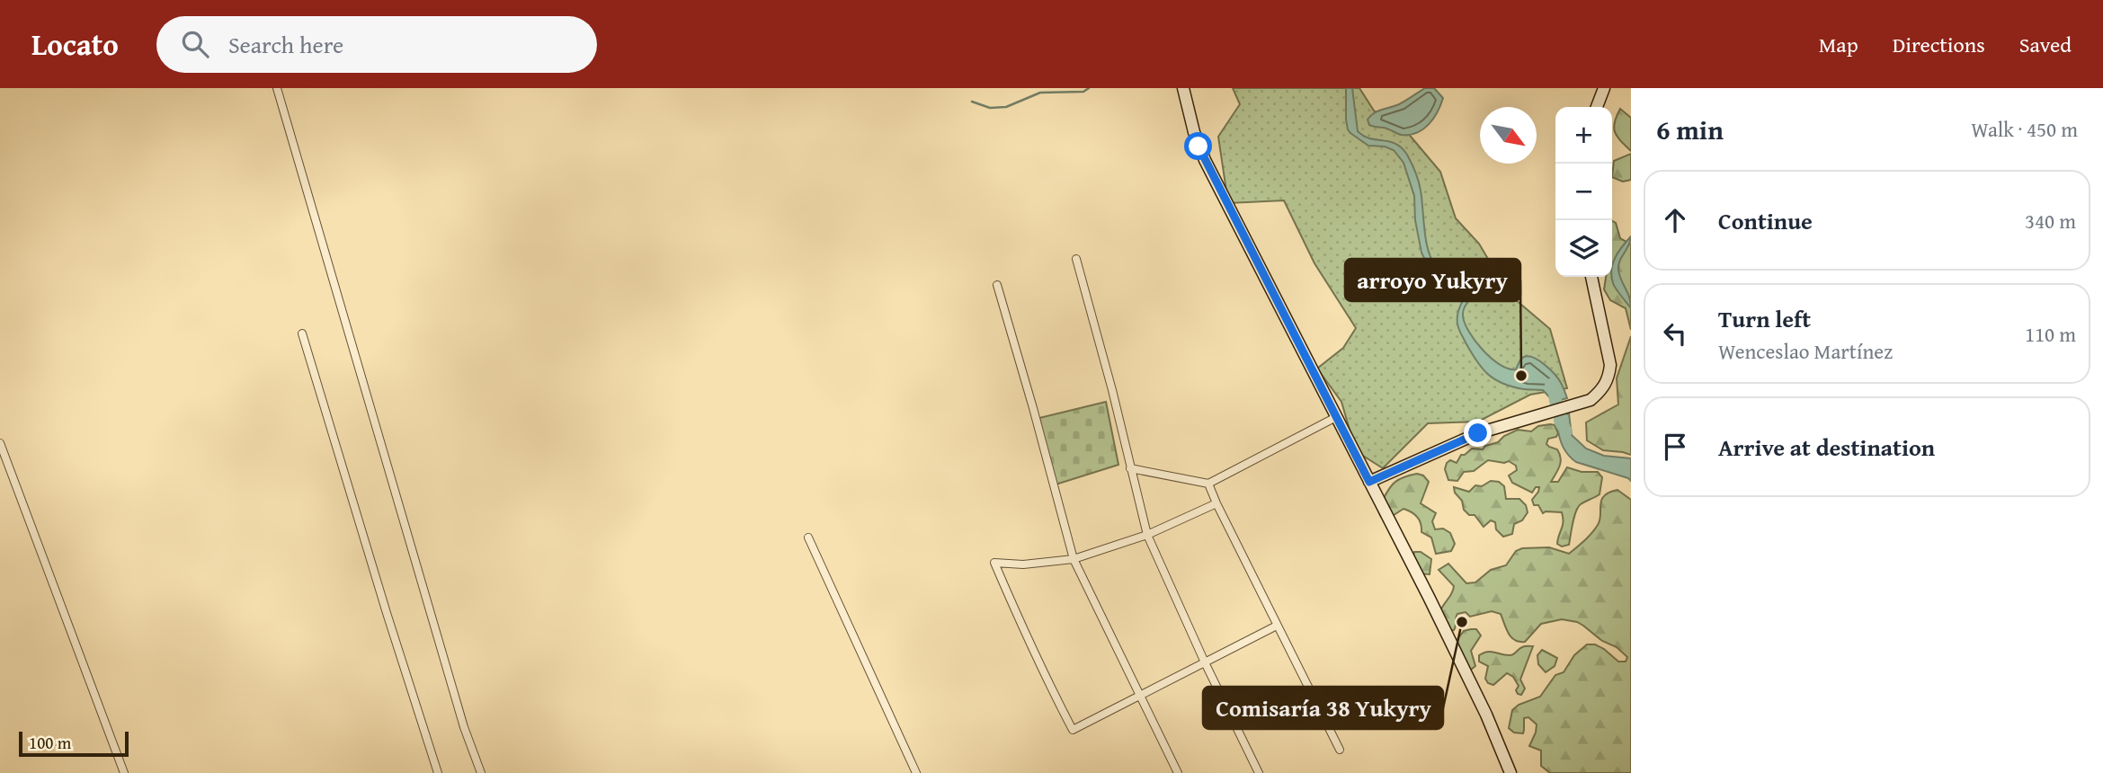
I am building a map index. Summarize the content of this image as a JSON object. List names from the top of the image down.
{
  "places": ["arroyo Yukyry", "Comisaría 38 Yukyry"],
  "scale_bar": "100 m",
  "north": "bottom right",
  "page": {
    "header": "Locato",
    "search": "Search here",
    "nav": ["Map", "Directions", "Saved"],
    "heading": ["6 min", "Walk · 450 m"],
    "map_buttons": ["+", "−"],
    "list": [
      ["Continue", "340 m"],
      ["Turn left", "Wenceslao Martínez", "110 m"],
      "Arrive at destination"
    ],
    "scale": "100 m"
  }
}
